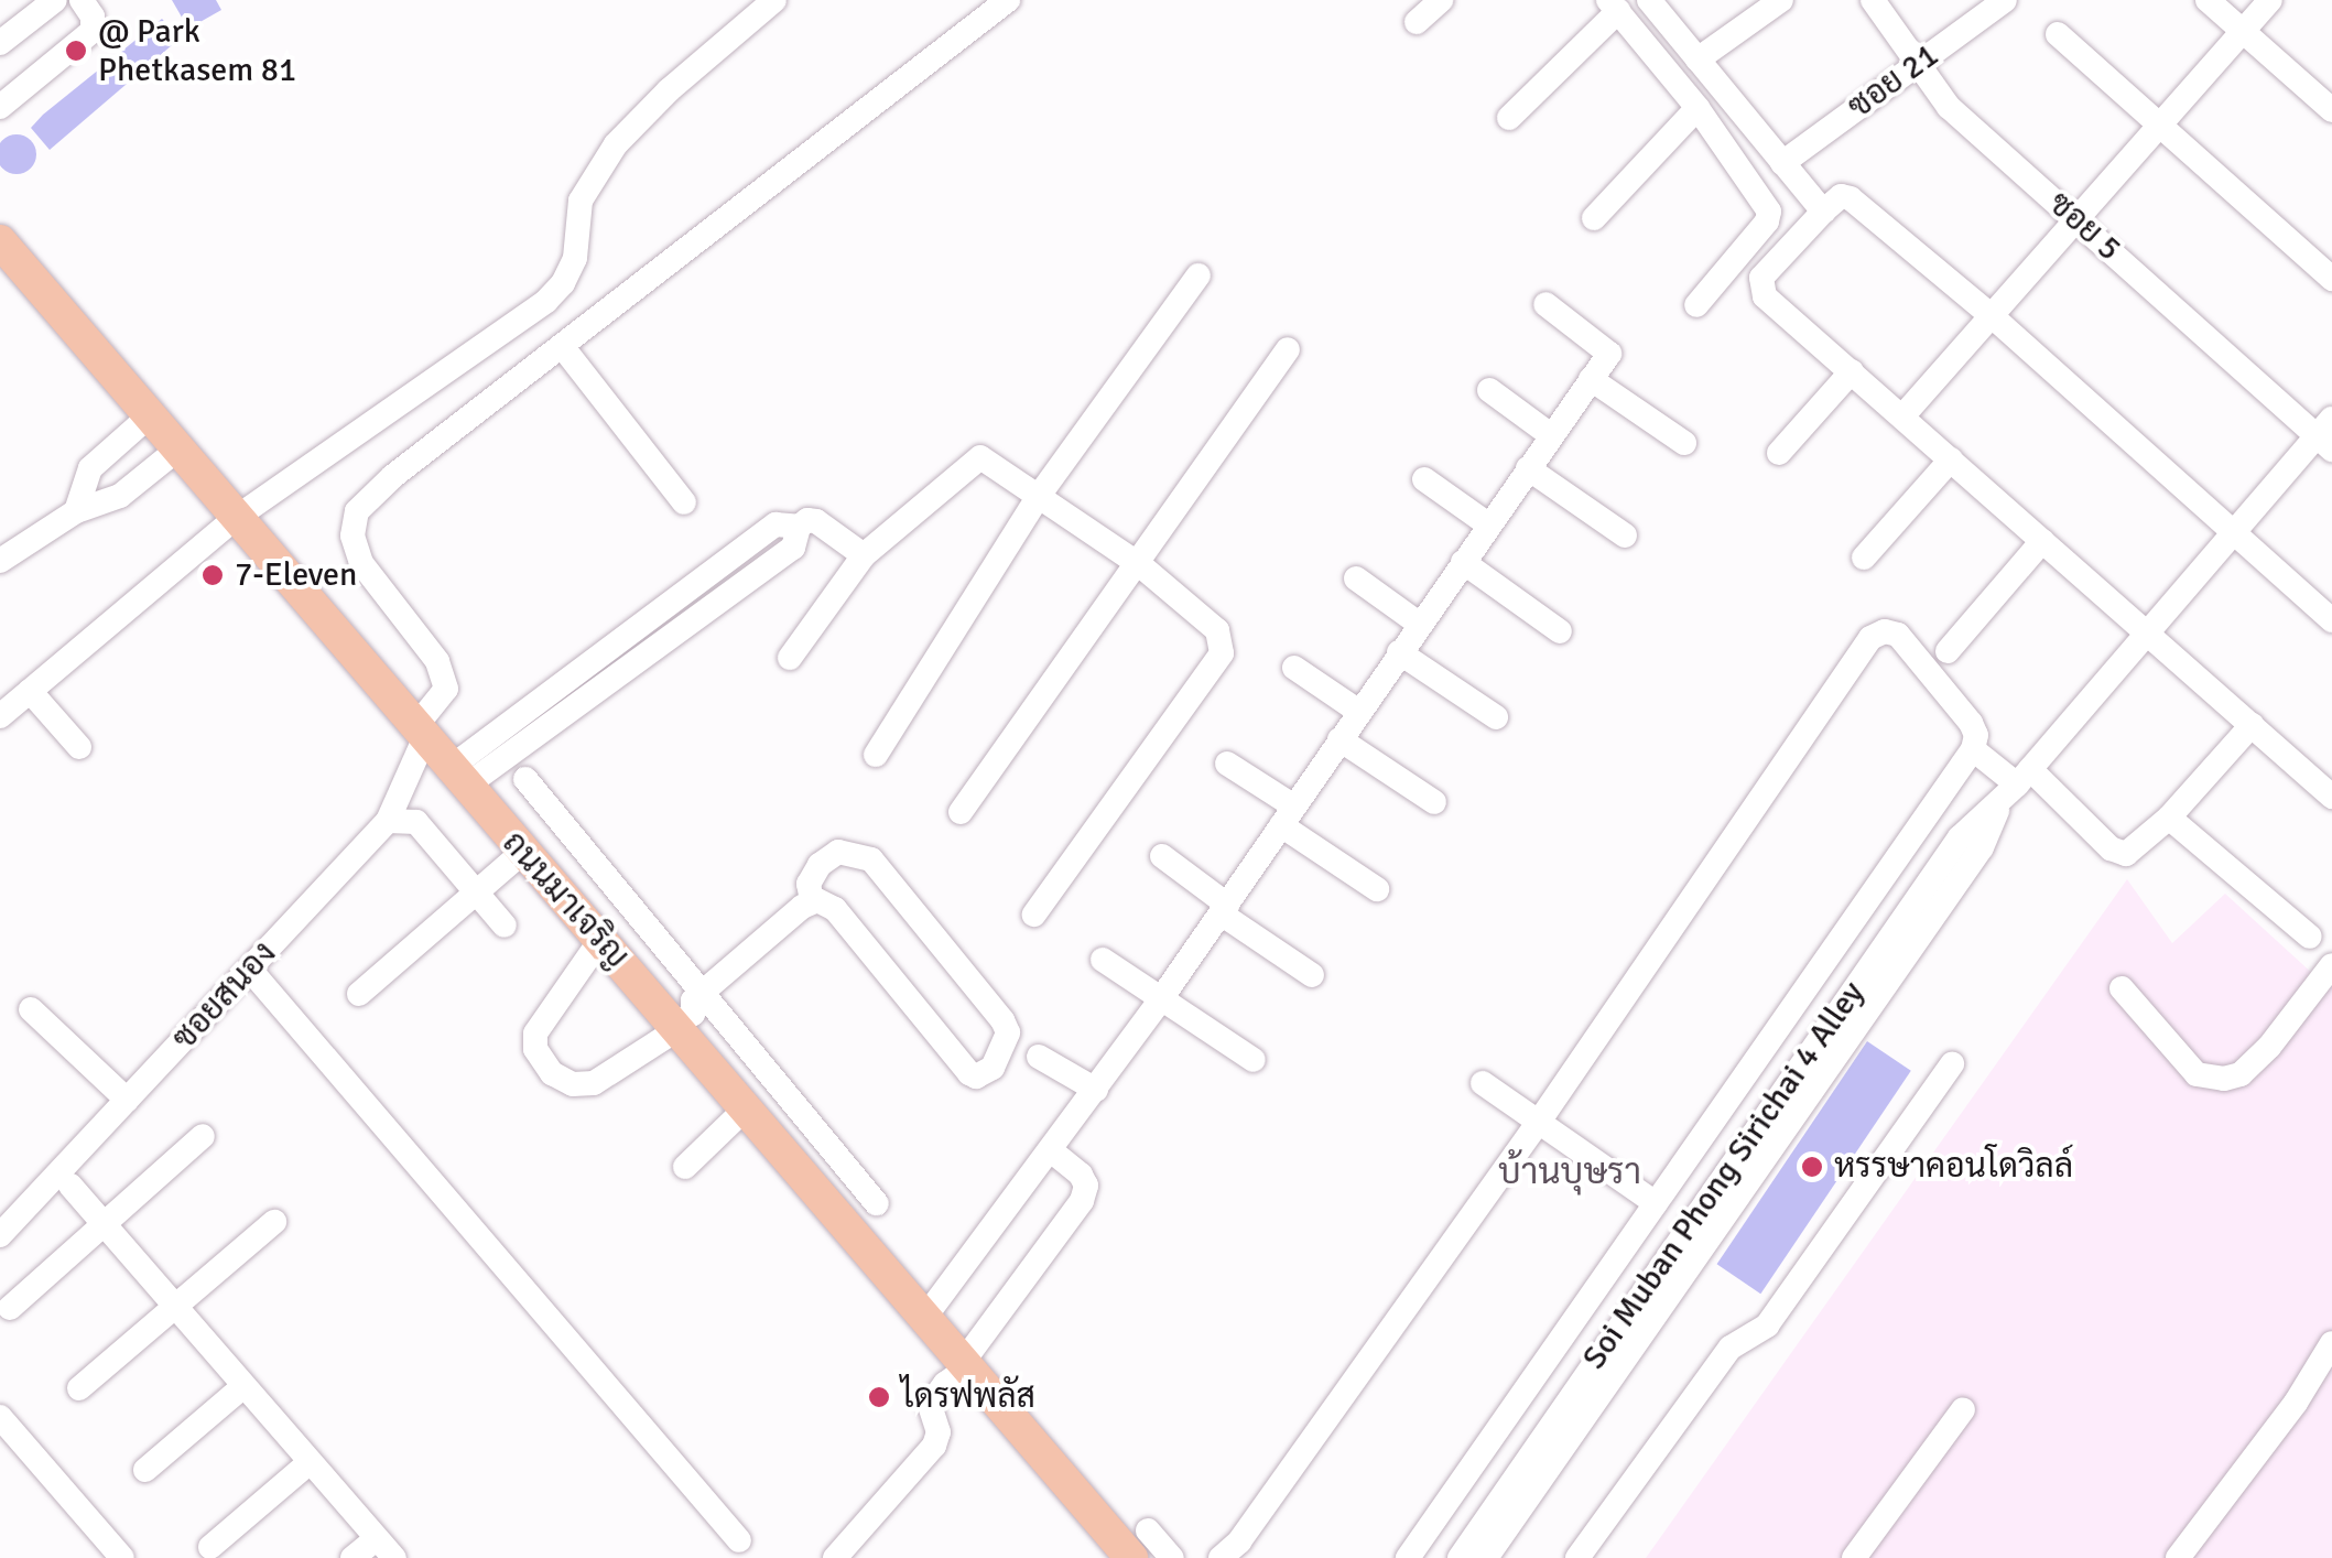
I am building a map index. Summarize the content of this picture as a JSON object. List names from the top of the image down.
{
  "streets": {
    "main road": ["ถนนมาเจริญ"],
    "street": [
      "ซอย 21",
      "ซอย 5",
      "ซอยสนอง",
      "Soi Muban Phong Sirichai 4 Alley"
    ]
  },
  "crossings": [
    ["ซอย 21", "ซอย 5"],
    ["ซอย 5", "Soi Muban Phong Sirichai 4 Alley"],
    ["ถนนมาเจริญ", "ซอยสนอง"]
  ],
  "districts": ["บ้านบุษรา"],
  "places": [
    "@ Park Phetkasem 81",
    "7-Eleven",
    "หรรษาคอนโดวิลล์",
    "ไดรฟพลัส"
  ]
}
